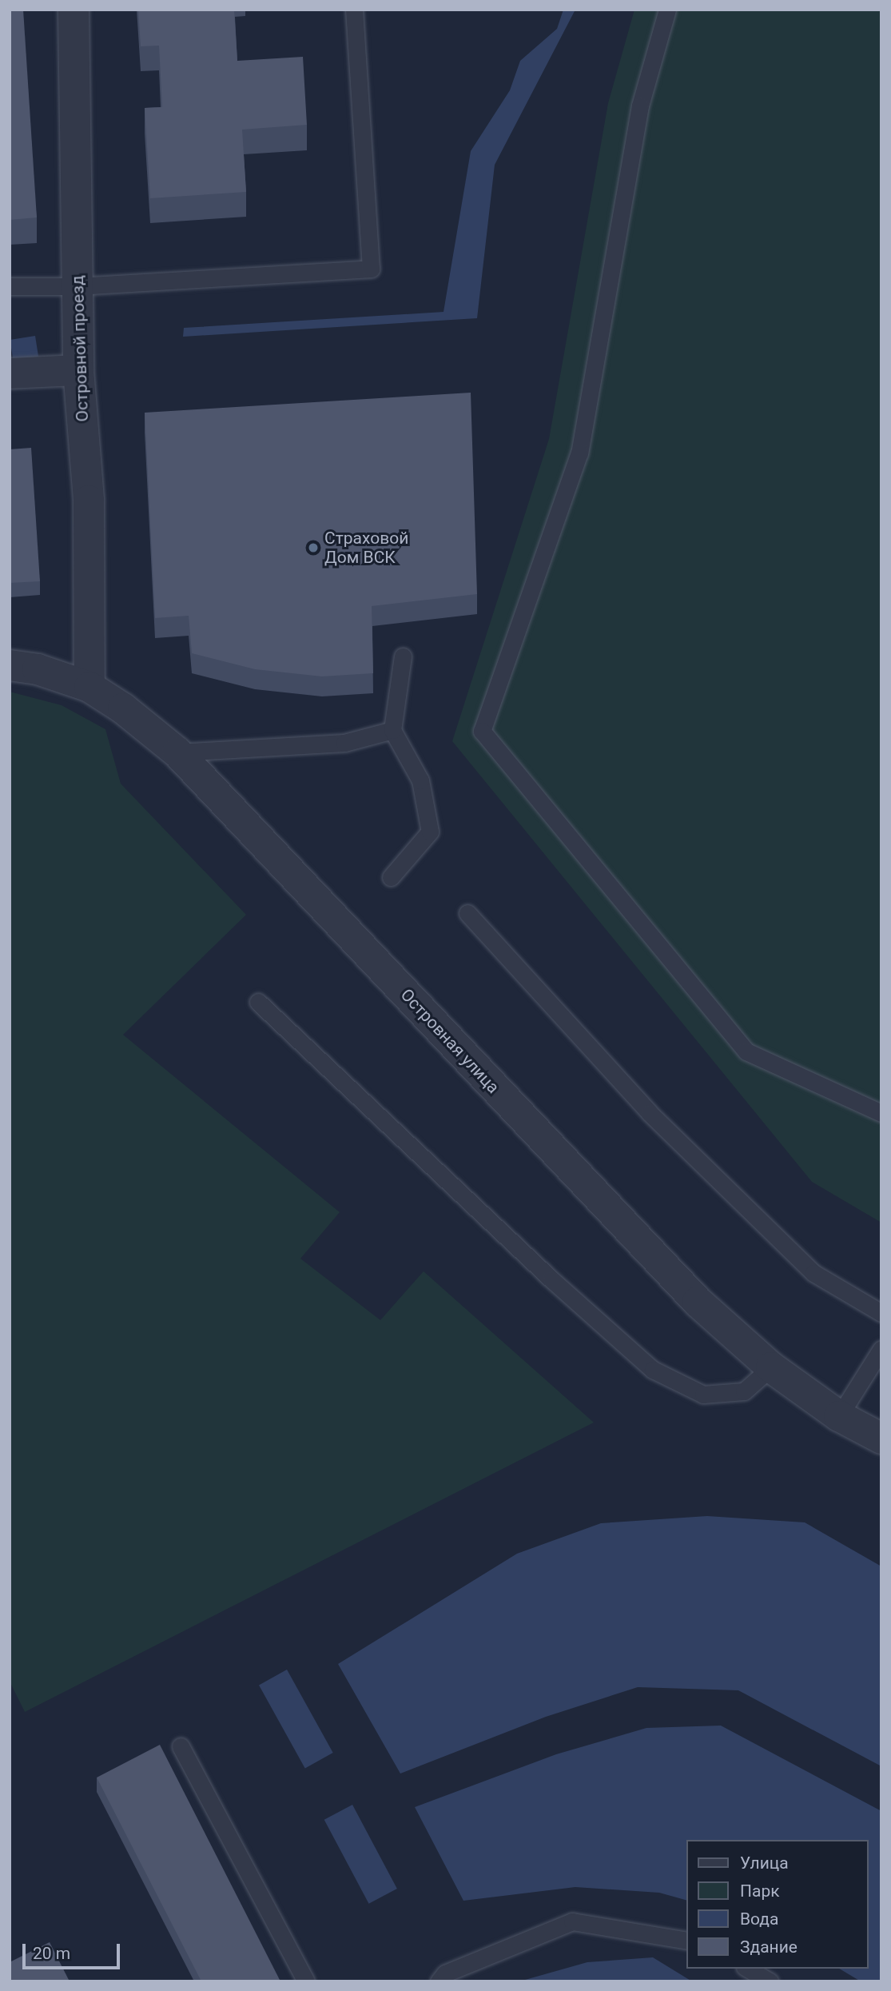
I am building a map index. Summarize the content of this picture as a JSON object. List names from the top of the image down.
{
  "streets": {
    "street": ["Островной проезд", "Островная улица"]
  },
  "crossings": [
    ["Островной проезд", "Островная улица"]
  ],
  "places": ["Страховой Дом ВСК"],
  "legend": [
    "Улица",
    "Парк",
    "Вода",
    "Здание"
  ],
  "scale_bar": "20 m"
}
